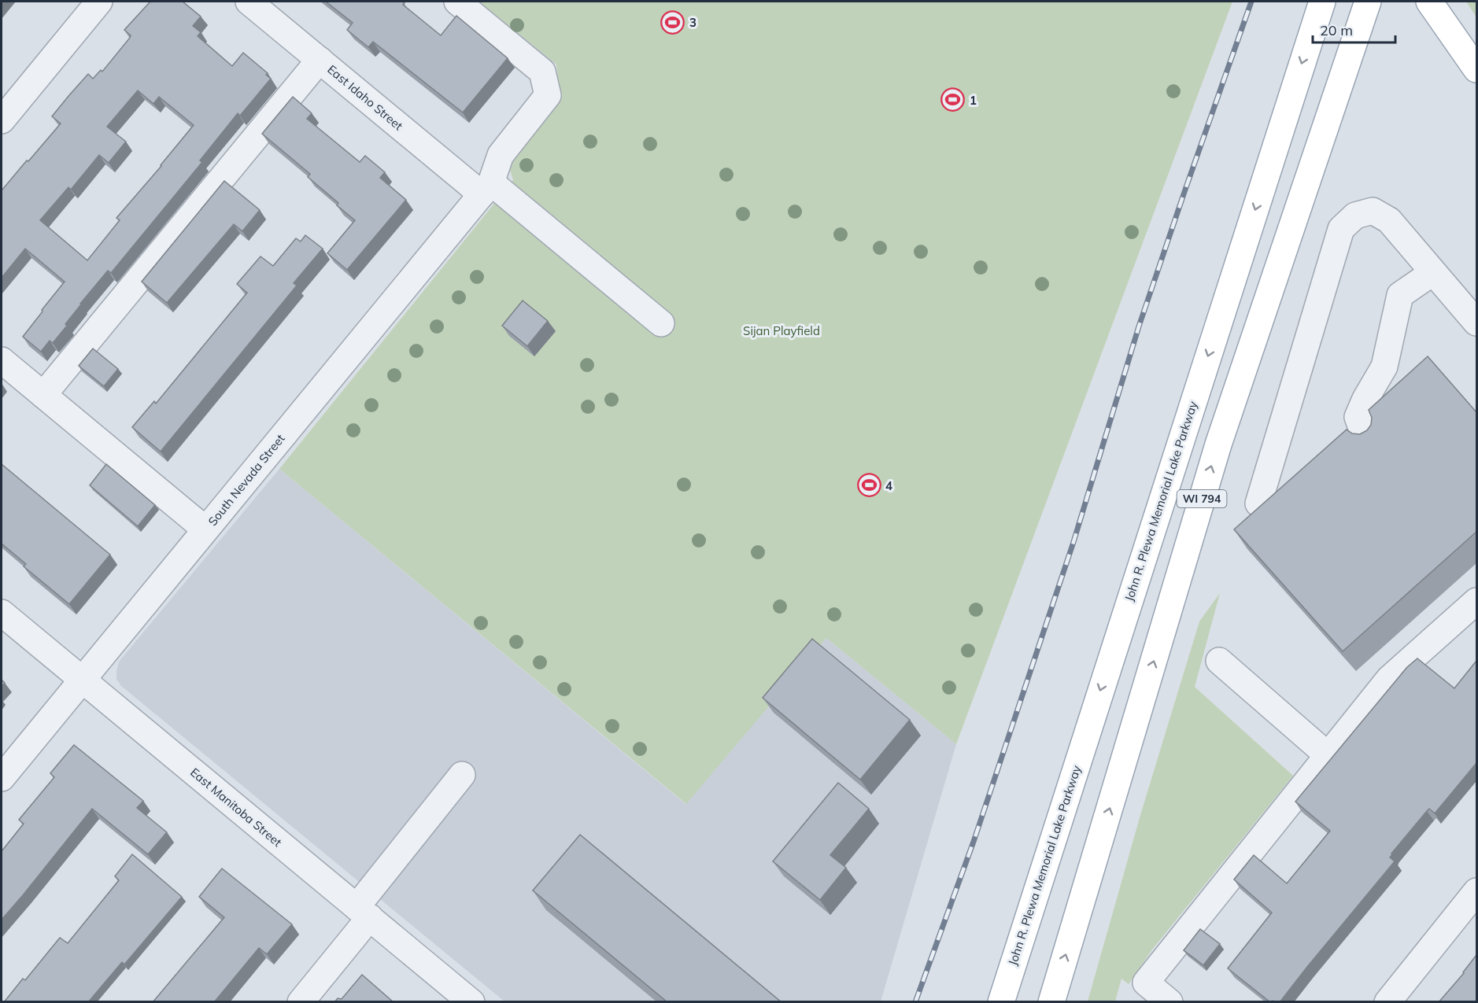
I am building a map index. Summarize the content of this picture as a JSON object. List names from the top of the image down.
{
  "streets": {
    "main road": ["WI 794", "John R. Plewa Memorial Lake Parkway"],
    "street": ["East Idaho Street", "South Nevada Street", "East Manitoba Street"]
  },
  "crossings": [
    ["East Idaho Street", "South Nevada Street"],
    ["South Nevada Street", "East Manitoba Street"]
  ],
  "parks": ["Sijan Playfield"],
  "places": {
    "sports": ["3", "1", "4"]
  },
  "scale_bar": "20 m"
}
